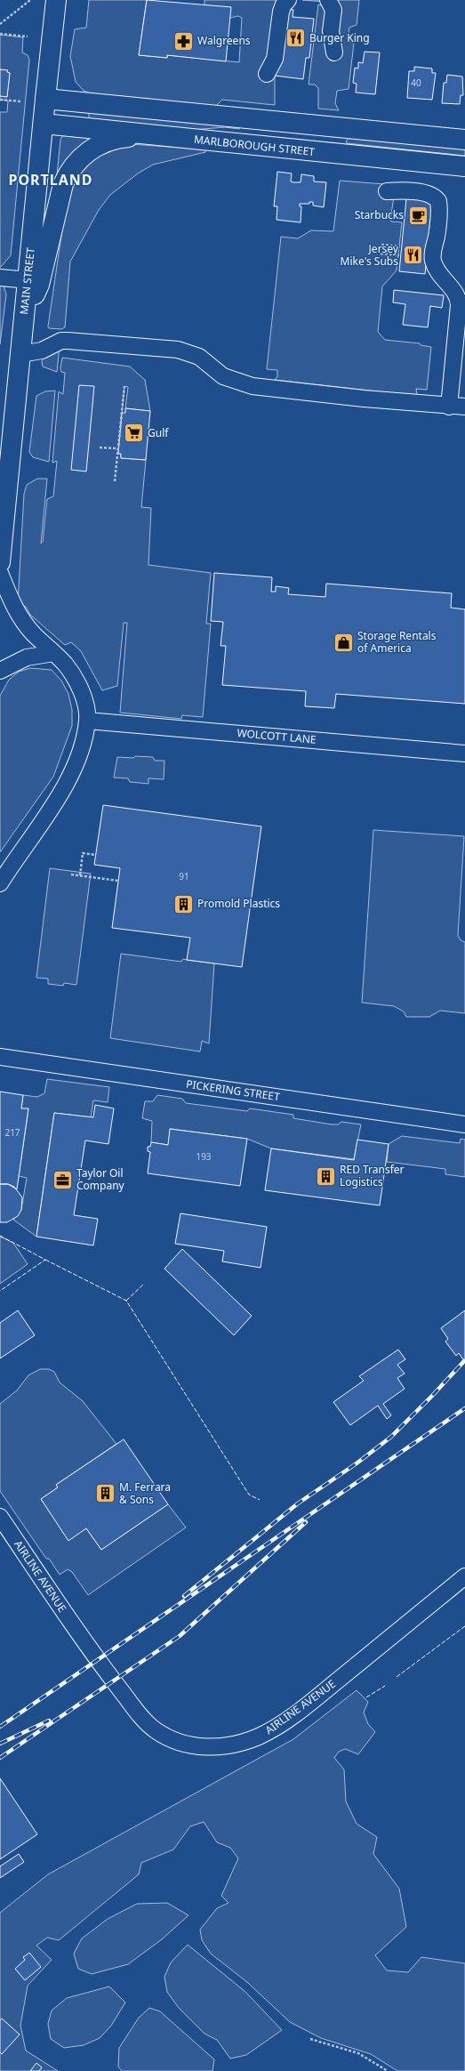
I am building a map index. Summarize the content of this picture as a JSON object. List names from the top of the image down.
{
  "streets": {
    "main road": ["MARLBOROUGH STREET", "MAIN STREET"],
    "street": ["WOLCOTT LANE", "PICKERING STREET", "AIRLINE AVENUE"]
  },
  "crossings": [
    ["MARLBOROUGH STREET", "MAIN STREET"]
  ],
  "districts": ["PORTLAND"],
  "places": {
    "restaurant": ["Burger King", "Jersey Mike's Subs"],
    "pharmacy": ["Walgreens"],
    "cafe": ["Starbucks"],
    "supermarket": ["Gulf"],
    "shop": ["Storage Rentals of America"],
    "building": ["Promold Plastics", "RED Transfer Logistics", "M. Ferrara & Sons"],
    "office": ["Taylor Oil Company"]
  },
  "house_numbers": [
    "40",
    "91",
    "217",
    "193"
  ]
}
